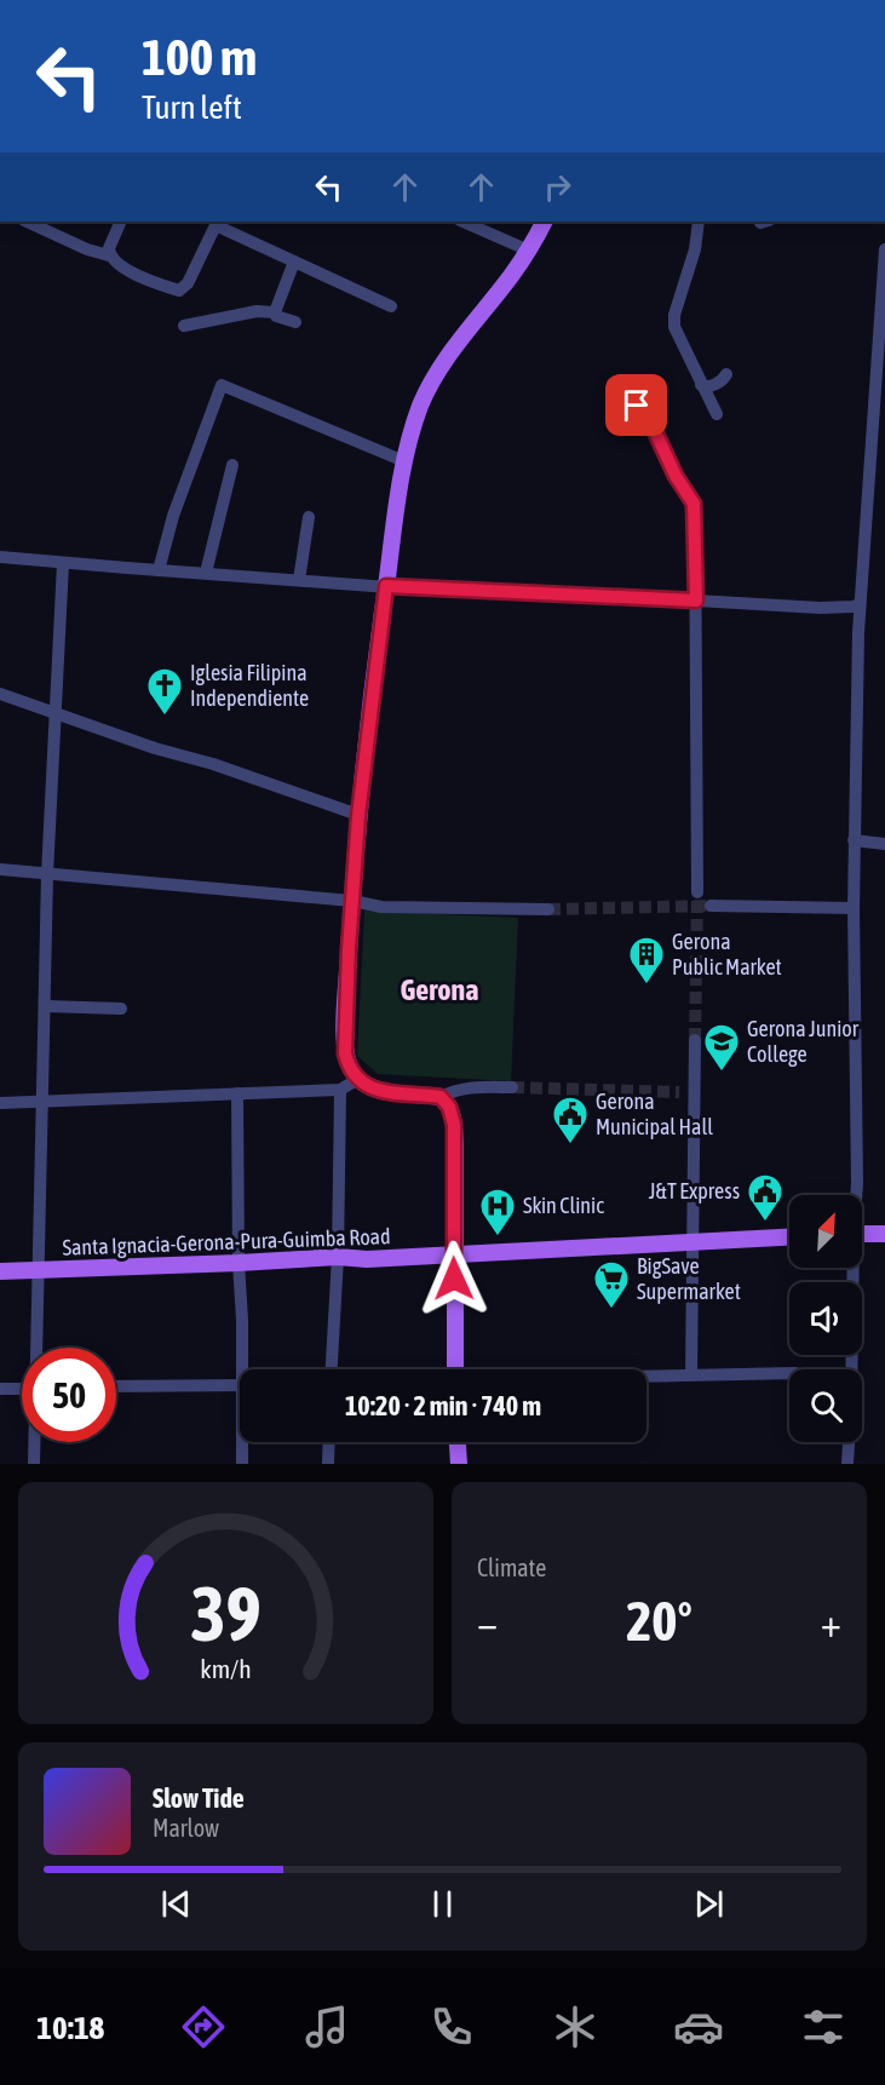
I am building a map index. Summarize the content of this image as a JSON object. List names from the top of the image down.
{
  "streets": {
    "main road": ["Santa Ignacia-Gerona-Pura-Guimba Road"]
  },
  "districts": ["Gerona"],
  "places": {
    "church": ["Iglesia Filipina Independiente"],
    "building": ["Gerona Public Market"],
    "school or university": ["Gerona Junior College"],
    "public building": ["Gerona Municipal Hall", "J&T Express"],
    "hospital": ["Skin Clinic"],
    "supermarket": ["BigSave Supermarket"]
  },
  "north": "top right",
  "page": {
    "turn": ["100 m", "Turn left"],
    "limit": "50",
    "trip": "10:20 · 2 min · 740 m",
    "tile": "Climate",
    "heat": ["−", "20°", "+"],
    "song": ["Slow Tide", "Marlow"],
    "tabs": "10:18",
    "gauge": ["39", "km/h"]
  }
}
